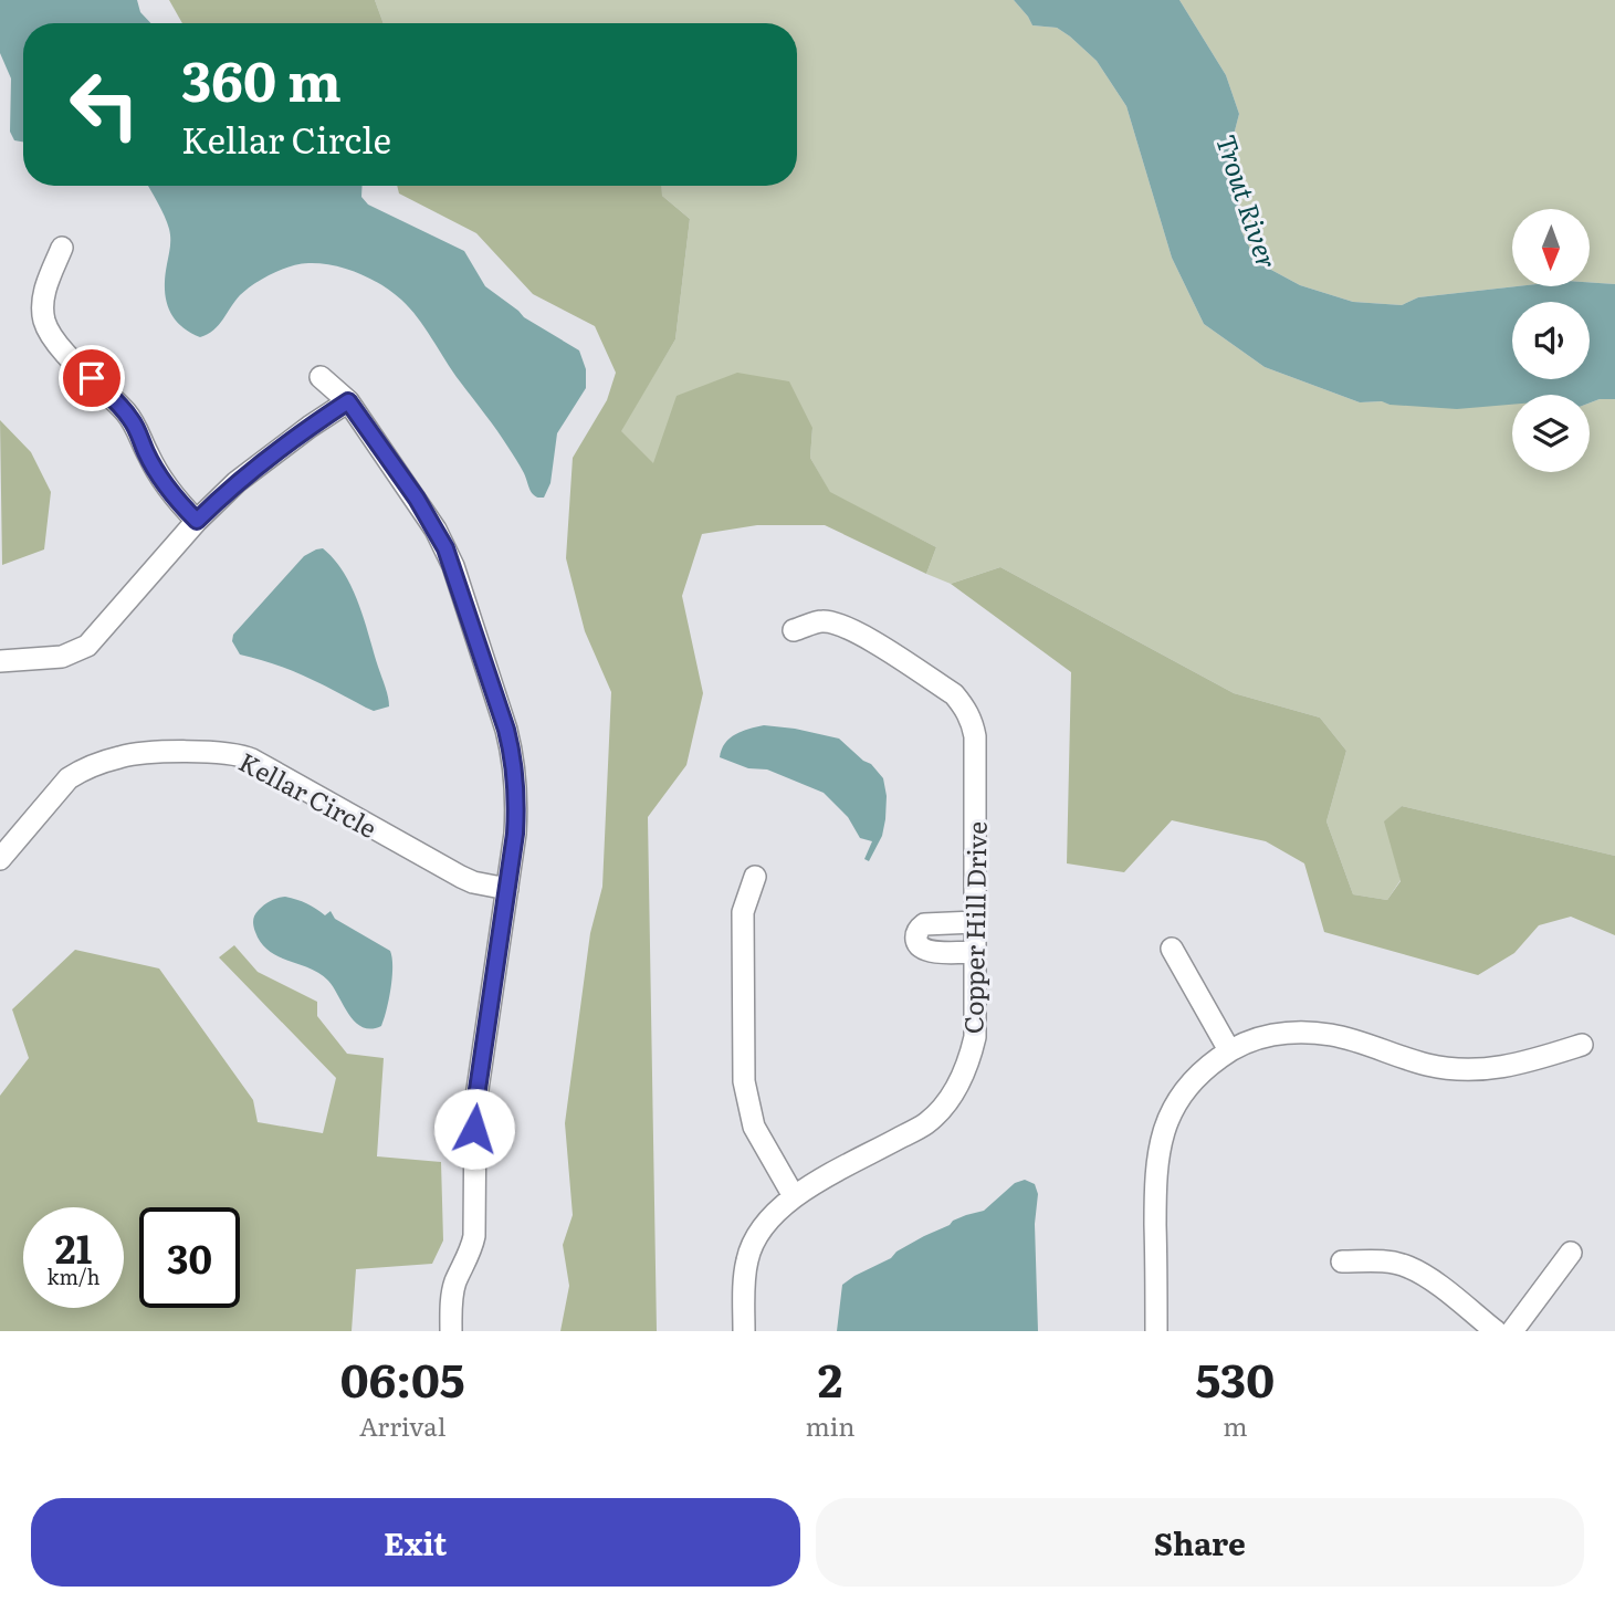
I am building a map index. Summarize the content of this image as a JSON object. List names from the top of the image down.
{
  "streets": {
    "street": ["Kellar Circle", "Copper Hill Drive"]
  },
  "water": ["Trout River"],
  "north": "bottom",
  "page": {
    "turn": ["360 m", "Kellar Circle"],
    "speed": "21 km/h",
    "limit": "30",
    "eta": [
      "06:05",
      "Arrival",
      "2",
      "min",
      "530",
      "m"
    ],
    "buttons": ["Exit", "Share"]
  }
}
